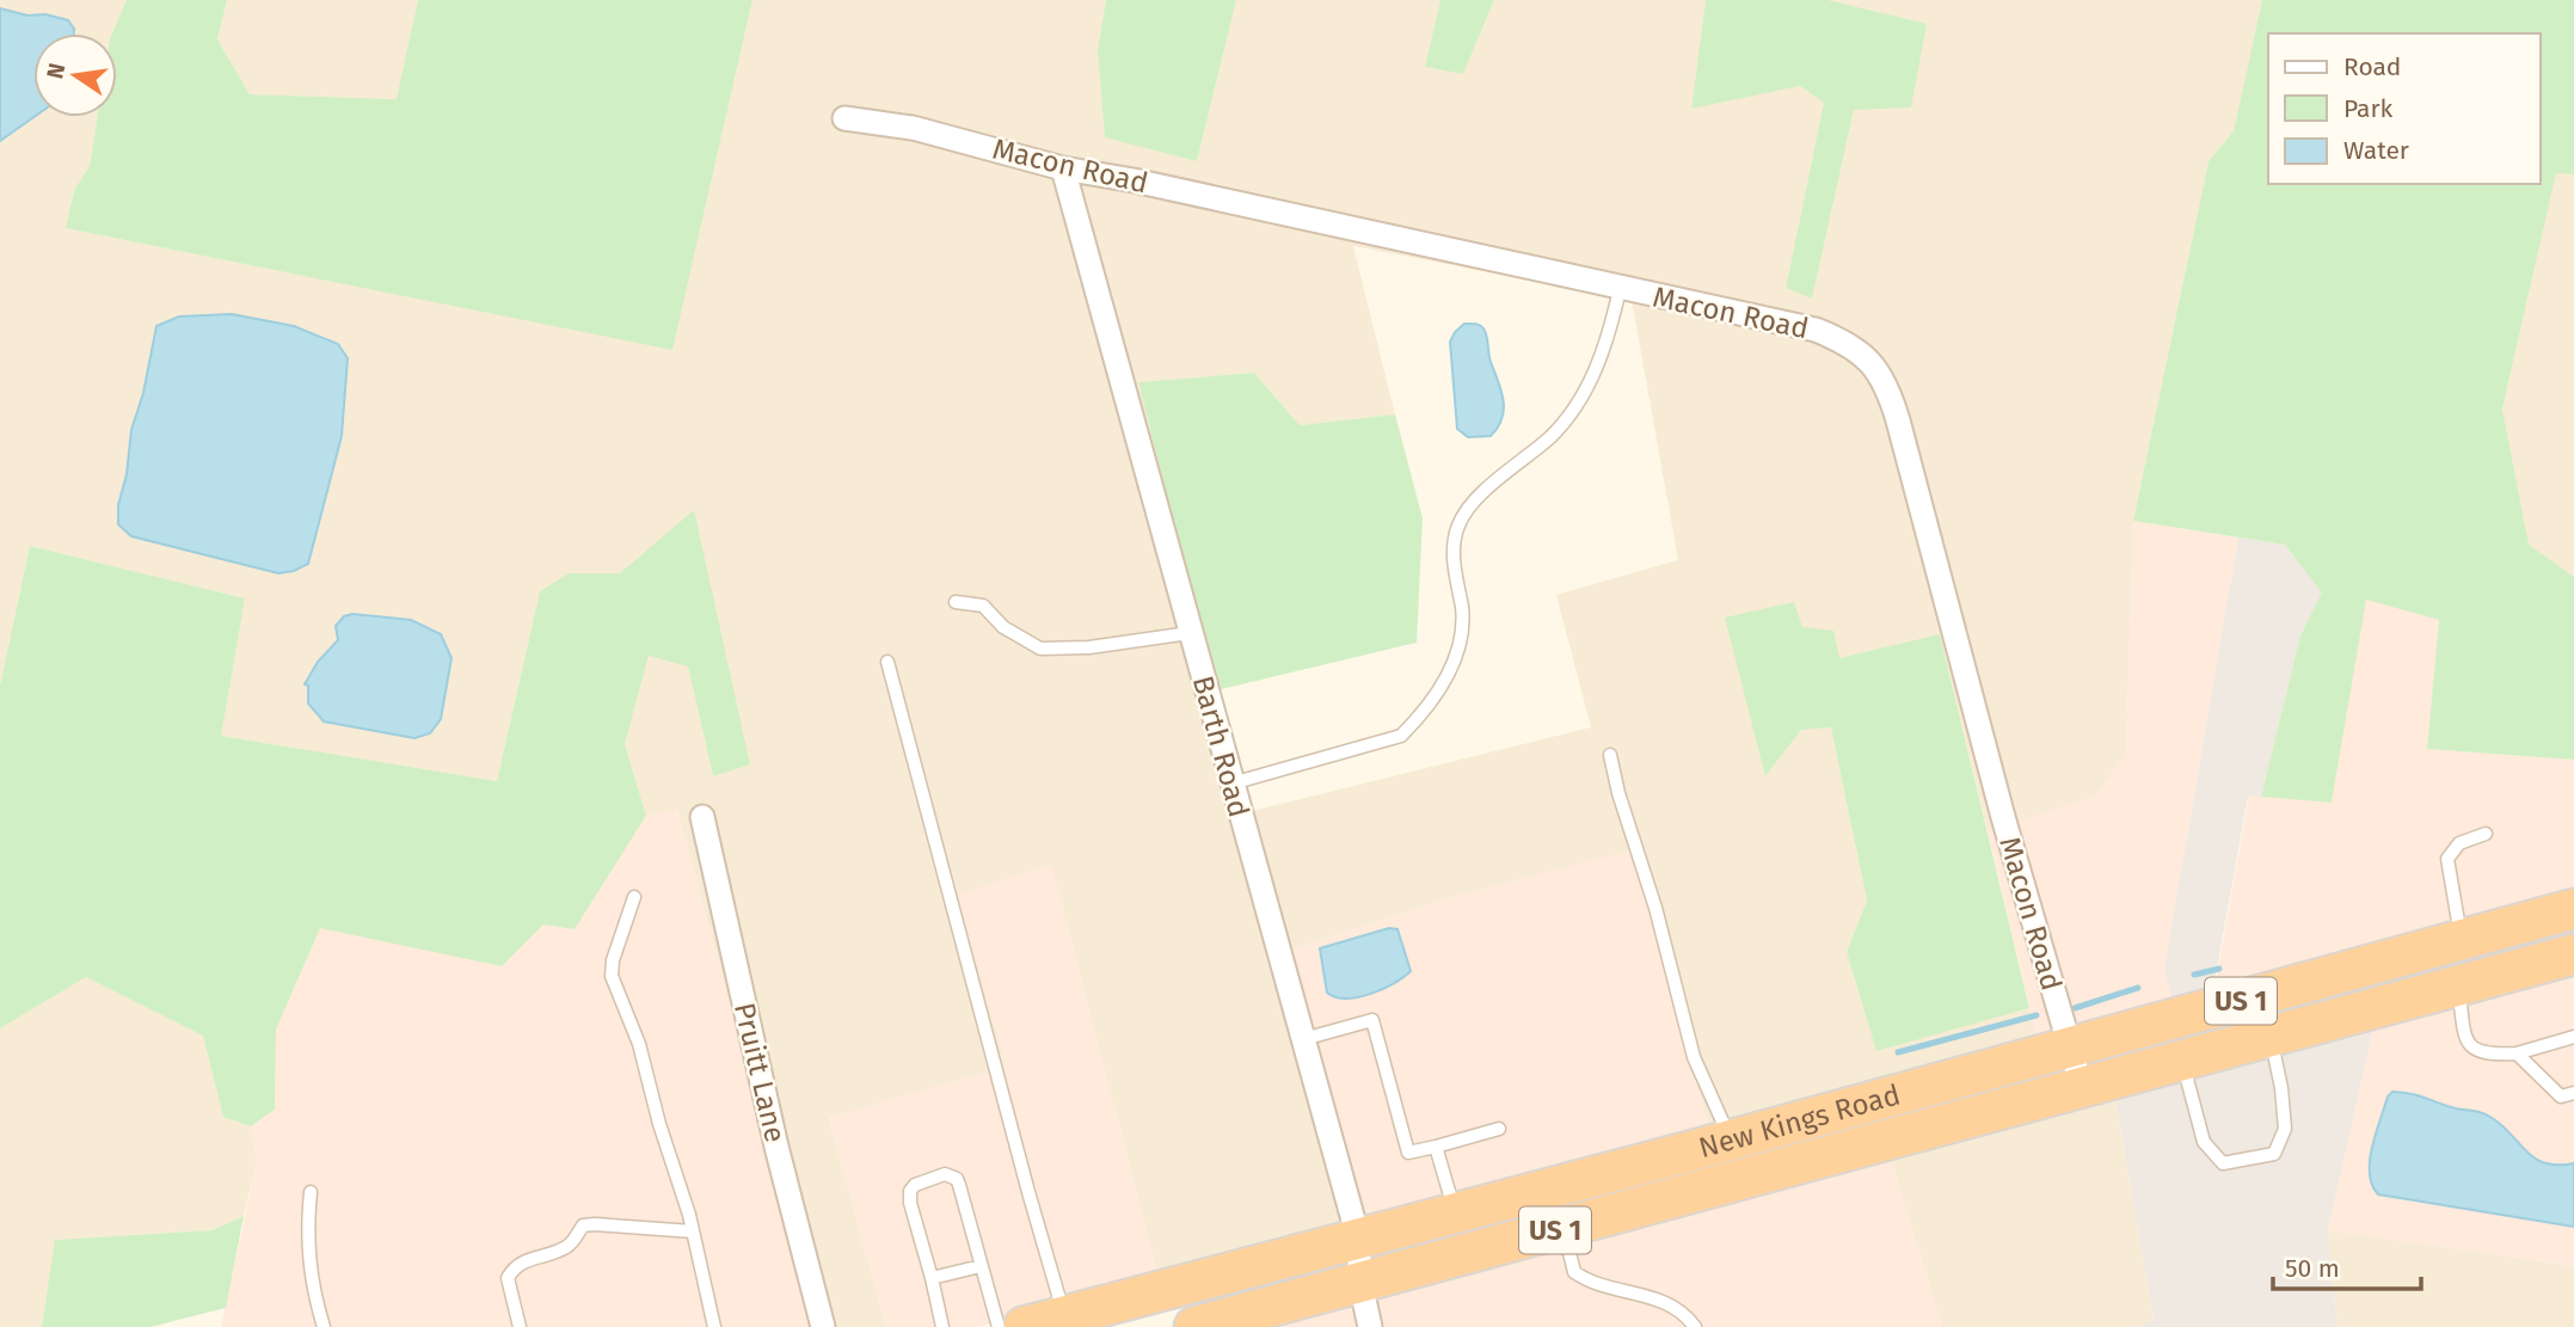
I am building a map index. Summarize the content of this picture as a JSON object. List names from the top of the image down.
{
  "streets": {
    "highway": ["US 1", "New Kings Road"],
    "street": ["Macon Road", "Barth Road", "Pruitt Lane"]
  },
  "crossings": [
    ["Macon Road", "Barth Road"],
    ["Macon Road", "New Kings Road"],
    ["Barth Road", "New Kings Road"]
  ],
  "legend": ["Road", "Park", "Water"],
  "scale_bar": "50 m",
  "north": "left"
}
